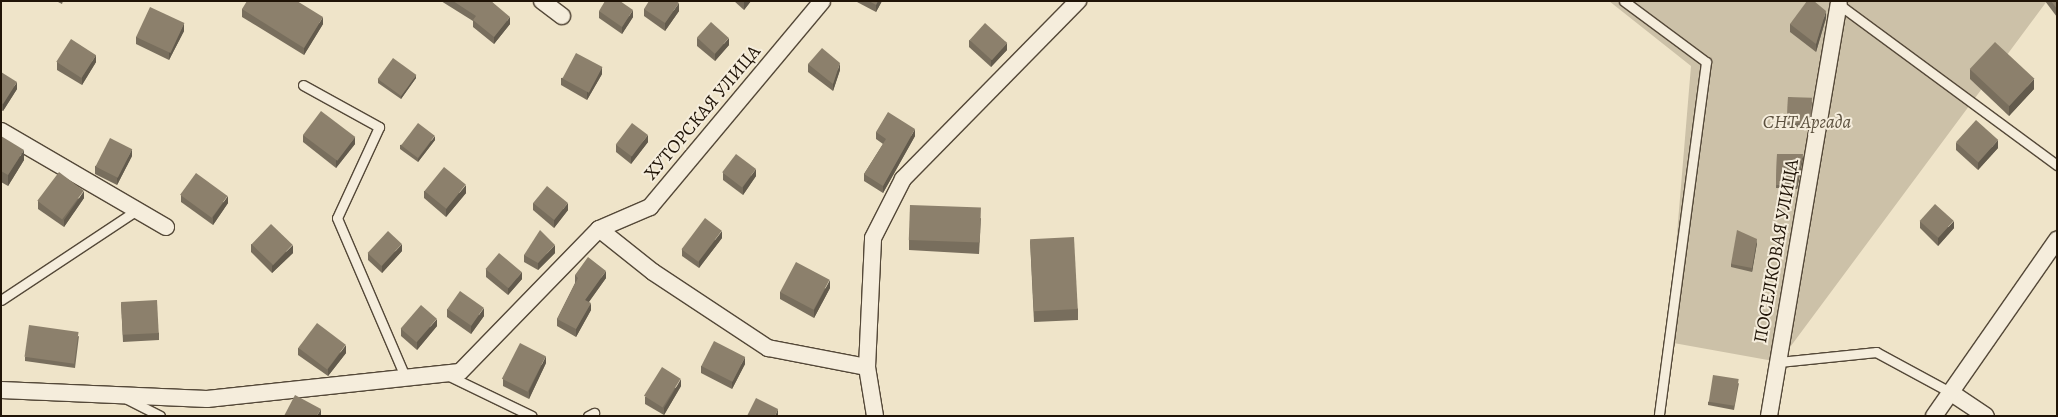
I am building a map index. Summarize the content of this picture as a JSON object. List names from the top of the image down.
{
  "streets": {
    "street": ["ХУТОРСКАЯ УЛИЦА", "ПОСЕЛКОВАЯ УЛИЦА"]
  },
  "parks": ["СНТ Аргада"]
}
